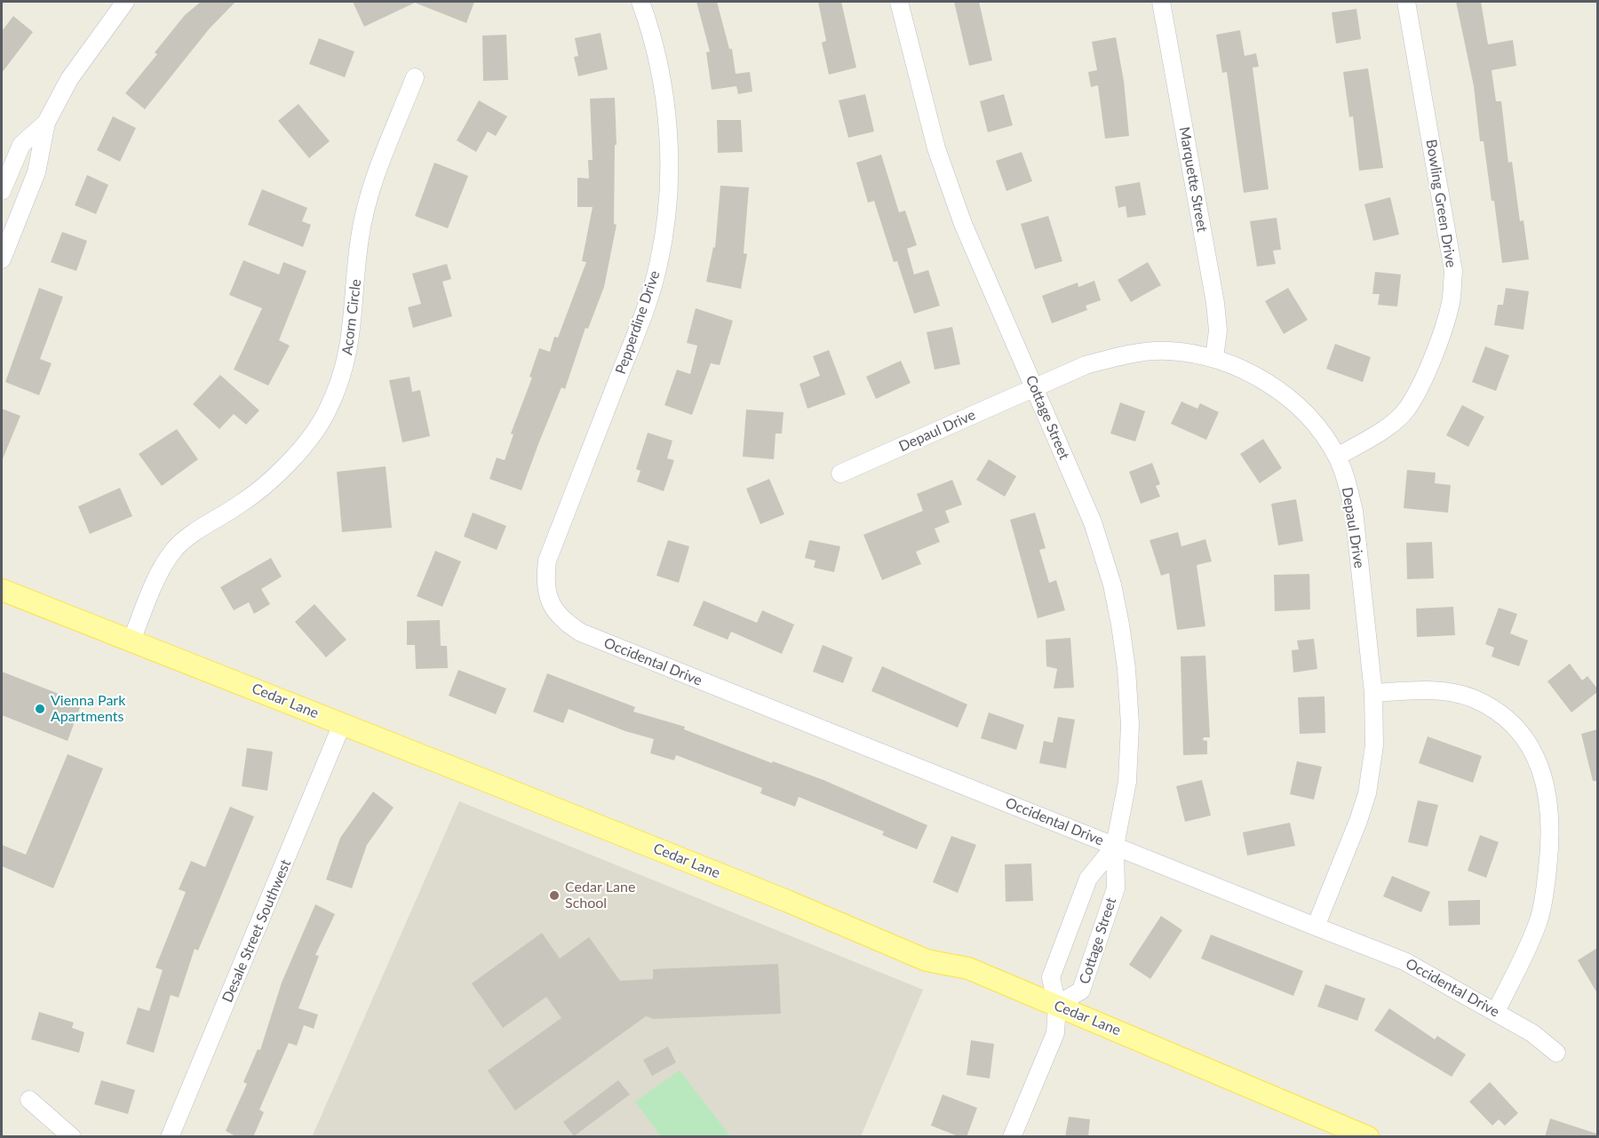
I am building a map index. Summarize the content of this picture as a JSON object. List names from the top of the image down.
{
  "streets": {
    "main road": ["Cedar Lane"],
    "street": [
      "Marquette Street",
      "Bowling Green Drive",
      "Acorn Circle",
      "Pepperdine Drive",
      "Cottage Street",
      "Depaul Drive",
      "Occidental Drive",
      "Desale Street Southwest"
    ]
  },
  "crossings": [
    ["Marquette Street", "Depaul Drive"],
    ["Bowling Green Drive", "Depaul Drive"],
    ["Acorn Circle", "Cedar Lane"],
    ["Pepperdine Drive", "Occidental Drive"],
    ["Cottage Street", "Depaul Drive"],
    ["Cottage Street", "Occidental Drive"],
    ["Cottage Street", "Cedar Lane"],
    ["Depaul Drive", "Occidental Drive"],
    ["Cedar Lane", "Desale Street Southwest"]
  ],
  "places": ["Vienna Park Apartments", "Cedar Lane School"]
}
